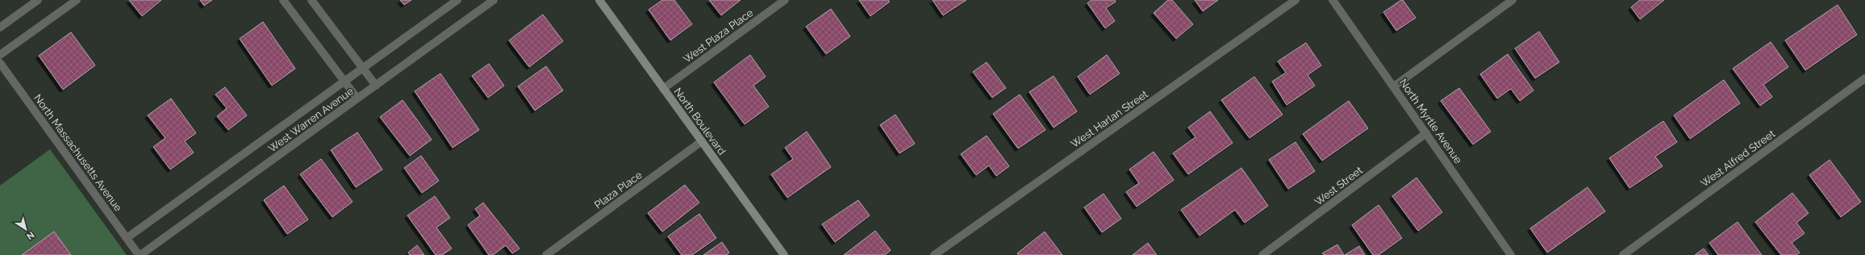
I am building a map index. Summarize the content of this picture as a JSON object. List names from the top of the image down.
{
  "streets": {
    "street": [
      "West Plaza Place",
      "West Harlan Street",
      "West Warren Avenue",
      "North Boulevard",
      "North Myrtle Avenue",
      "North Massachusetts Avenue",
      "West Alfred Street",
      "West Street",
      "Plaza Place"
    ]
  },
  "crossings": [
    ["West Plaza Place", "North Boulevard"],
    ["West Warren Avenue", "North Massachusetts Avenue"],
    ["North Boulevard", "Plaza Place"],
    ["North Myrtle Avenue", "West Street"]
  ],
  "north": "bottom right"
}
